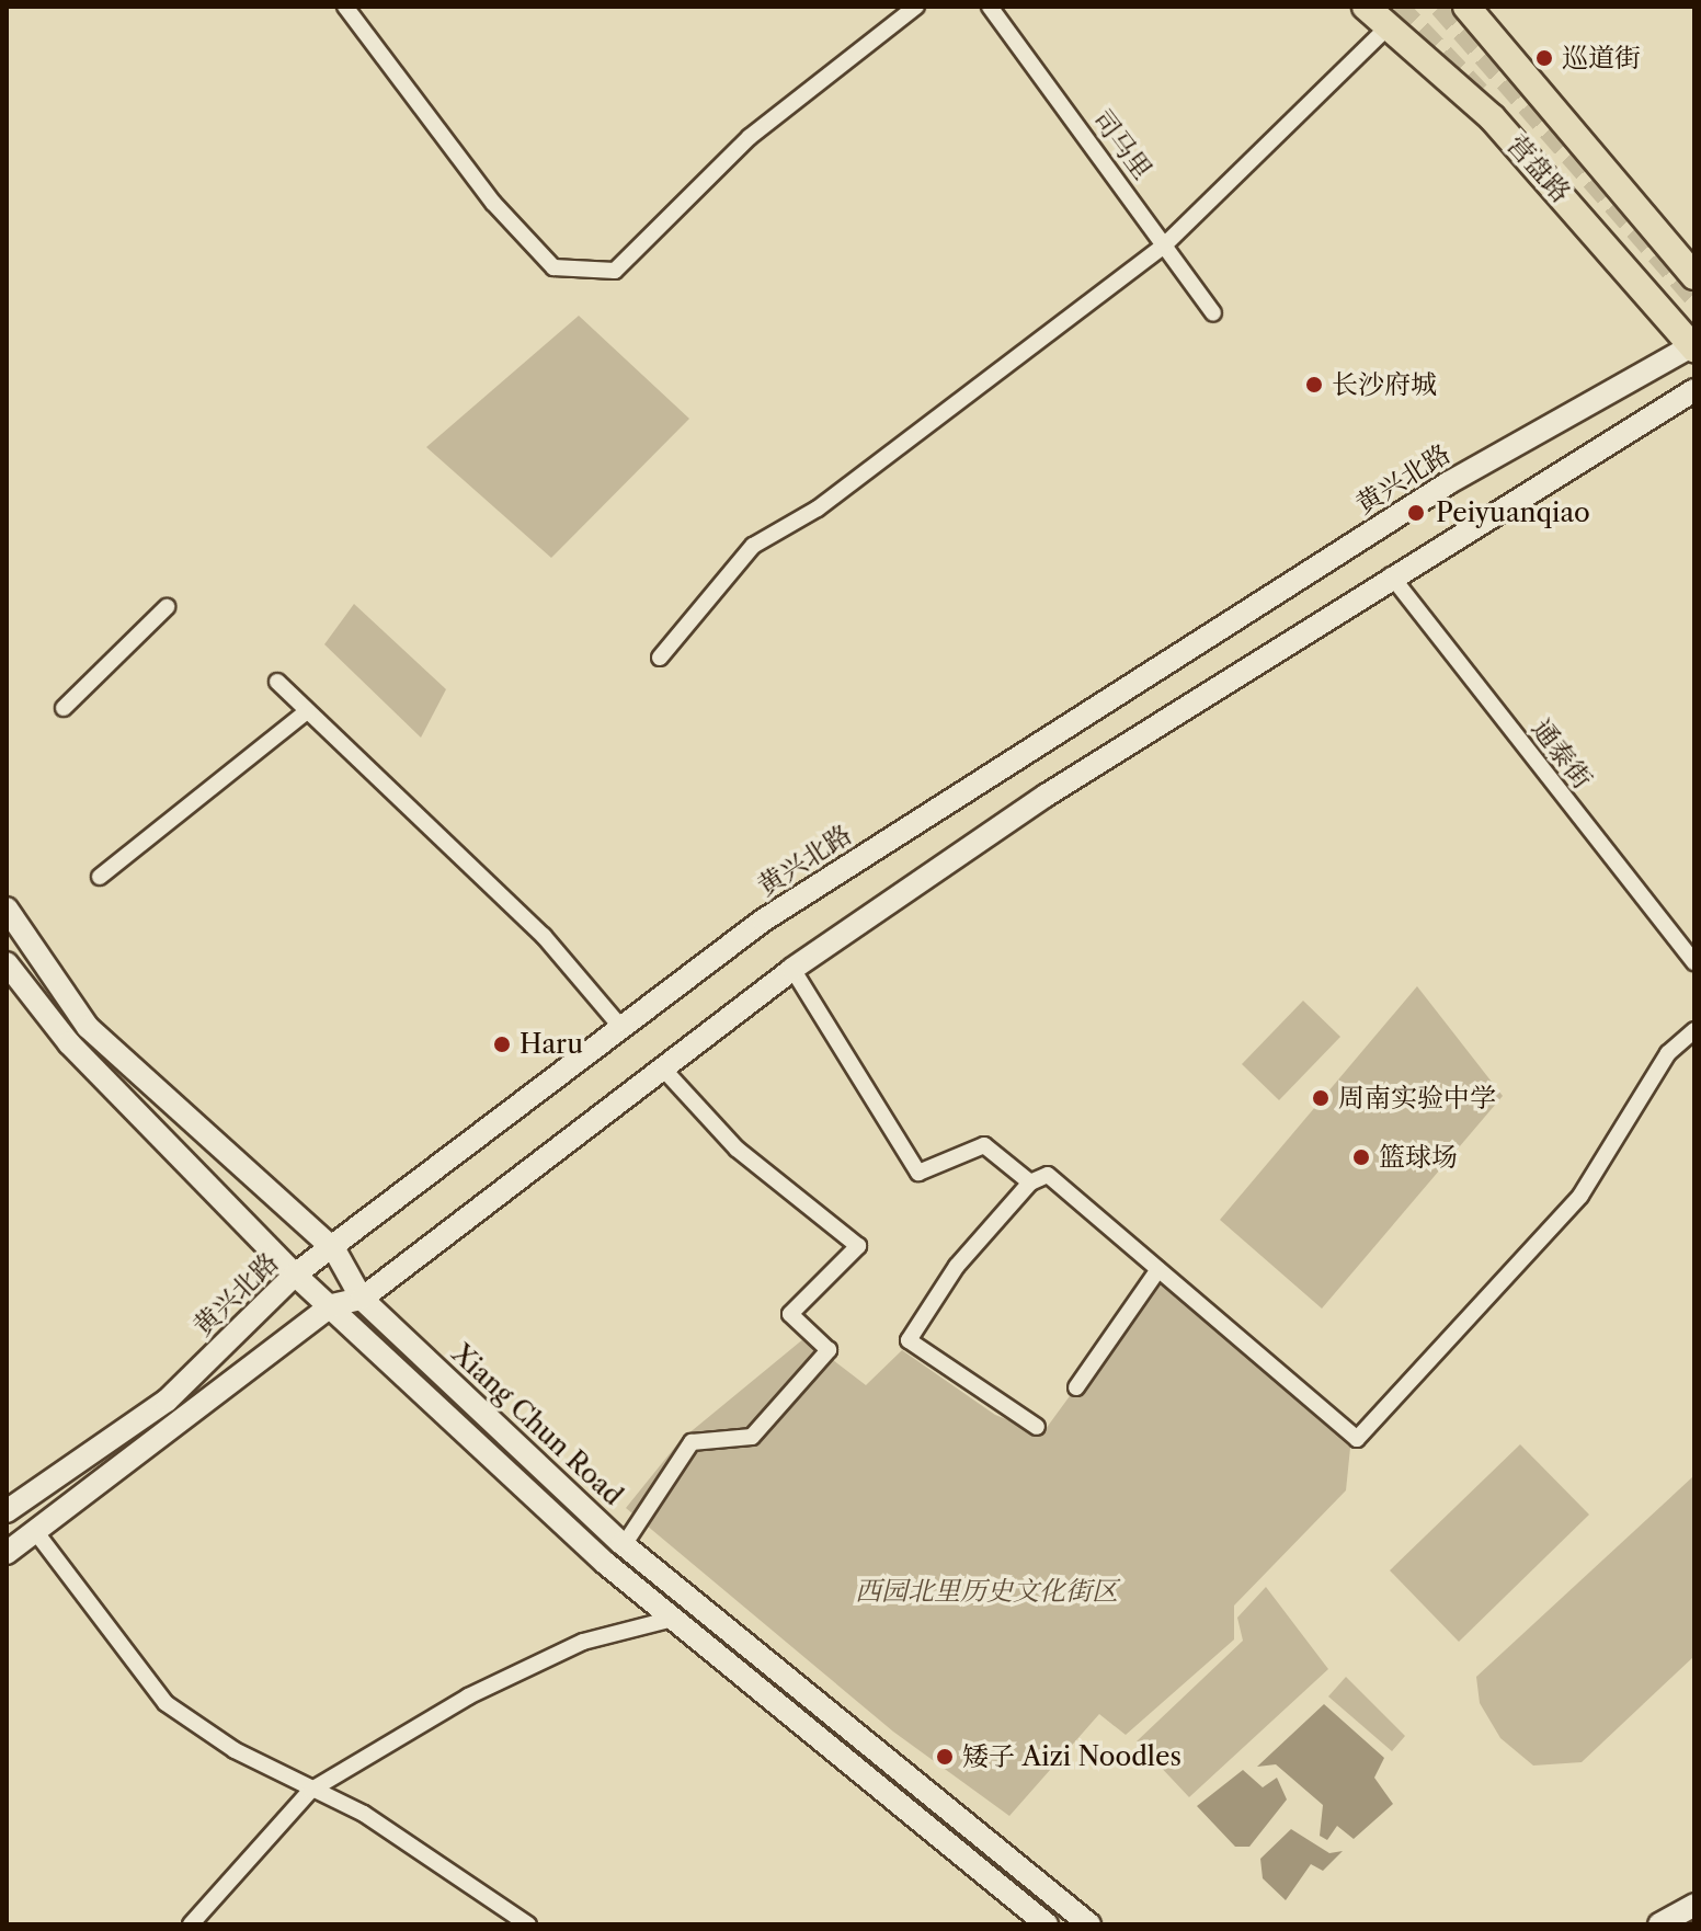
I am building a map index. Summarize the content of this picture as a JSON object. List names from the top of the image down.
{
  "streets": {
    "main road": ["营盘路", "黄兴北路", "Xiang Chun Road"],
    "street": ["司马里", "通泰街"]
  },
  "crossings": [
    ["营盘路", "黄兴北路"],
    ["黄兴北路", "Xiang Chun Road"]
  ],
  "parks": ["西园北里历史文化街区"],
  "places": [
    "巡道街",
    "长沙府城",
    "Peiyuanqiao",
    "Haru",
    "周南实验中学",
    "篮球场",
    "矮子 Aizi Noodles"
  ]
}
